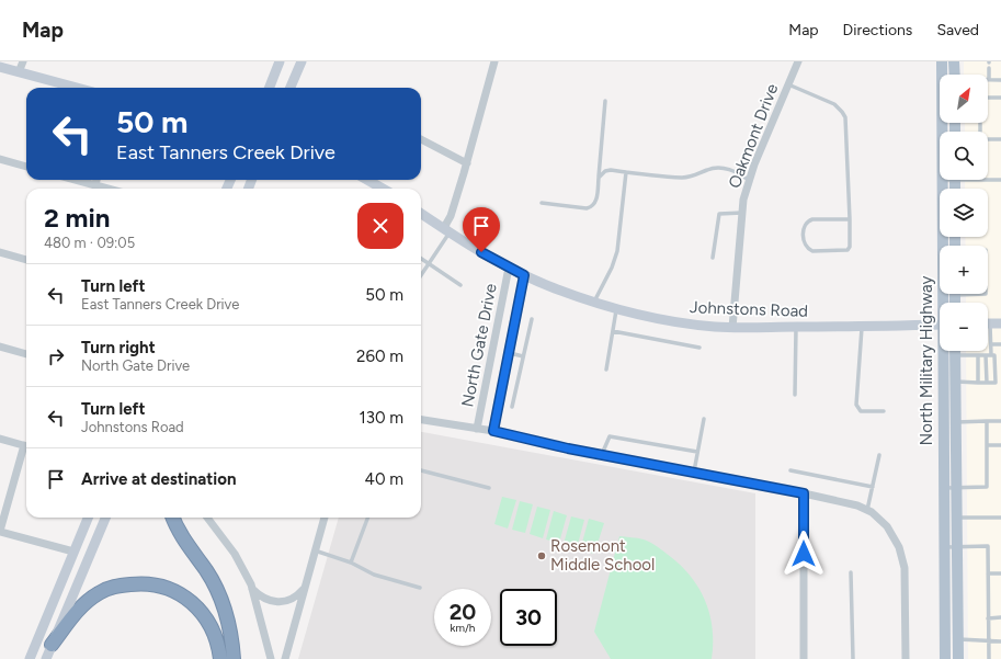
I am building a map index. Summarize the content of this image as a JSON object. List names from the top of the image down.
{
  "streets": {
    "main road": ["North Military Highway"],
    "street": ["Oakmont Drive", "Johnstons Road", "North Gate Drive"]
  },
  "crossings": [
    ["Oakmont Drive", "Johnstons Road"],
    ["Johnstons Road", "North Gate Drive"]
  ],
  "places": ["Rosemont Middle School"],
  "north": "top right",
  "page": {
    "header": "Map",
    "nav": ["Map", "Directions", "Saved"],
    "map_buttons": ["+", "−"],
    "turn": ["50 m", "East Tanners Creek Drive"],
    "heading": ["2 min", "480 m · 09:05"],
    "list": [
      {
        "name": "Turn left",
        "note": "East Tanners Creek Drive",
        "value": "50 m"
      },
      {
        "name": "Turn right",
        "note": "North Gate Drive",
        "value": "260 m"
      },
      {
        "name": "Turn left",
        "note": "Johnstons Road",
        "value": "130 m"
      },
      {
        "name": "Arrive at destination",
        "value": "40 m"
      }
    ],
    "speed": "20 km/h",
    "limit": "30"
  }
}
